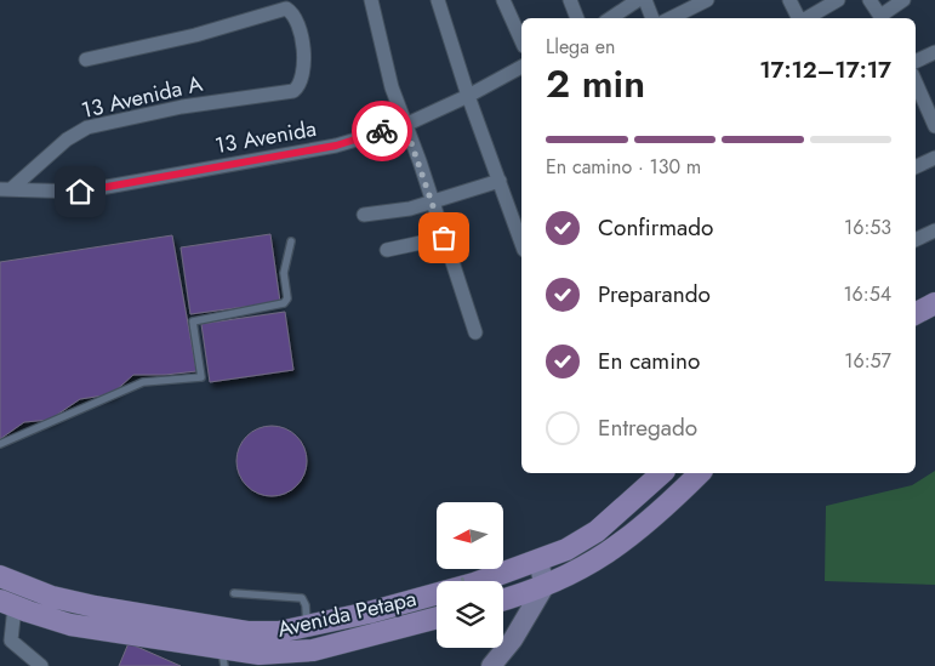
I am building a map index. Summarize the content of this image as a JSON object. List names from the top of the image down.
{
  "streets": {
    "main road": ["Avenida Petapa"],
    "street": ["13 Avenida A", "13 Avenida"]
  },
  "crossings": [
    ["13 Avenida A", "13 Avenida"]
  ],
  "north": "left",
  "page": {
    "heading": ["2 min", "Llega en", "17:12–17:17"],
    "bar": "En camino · 130 m",
    "list": [
      ["Confirmado", "16:53"],
      ["Preparando", "16:54"],
      ["En camino", "16:57"],
      "Entregado"
    ]
  }
}
